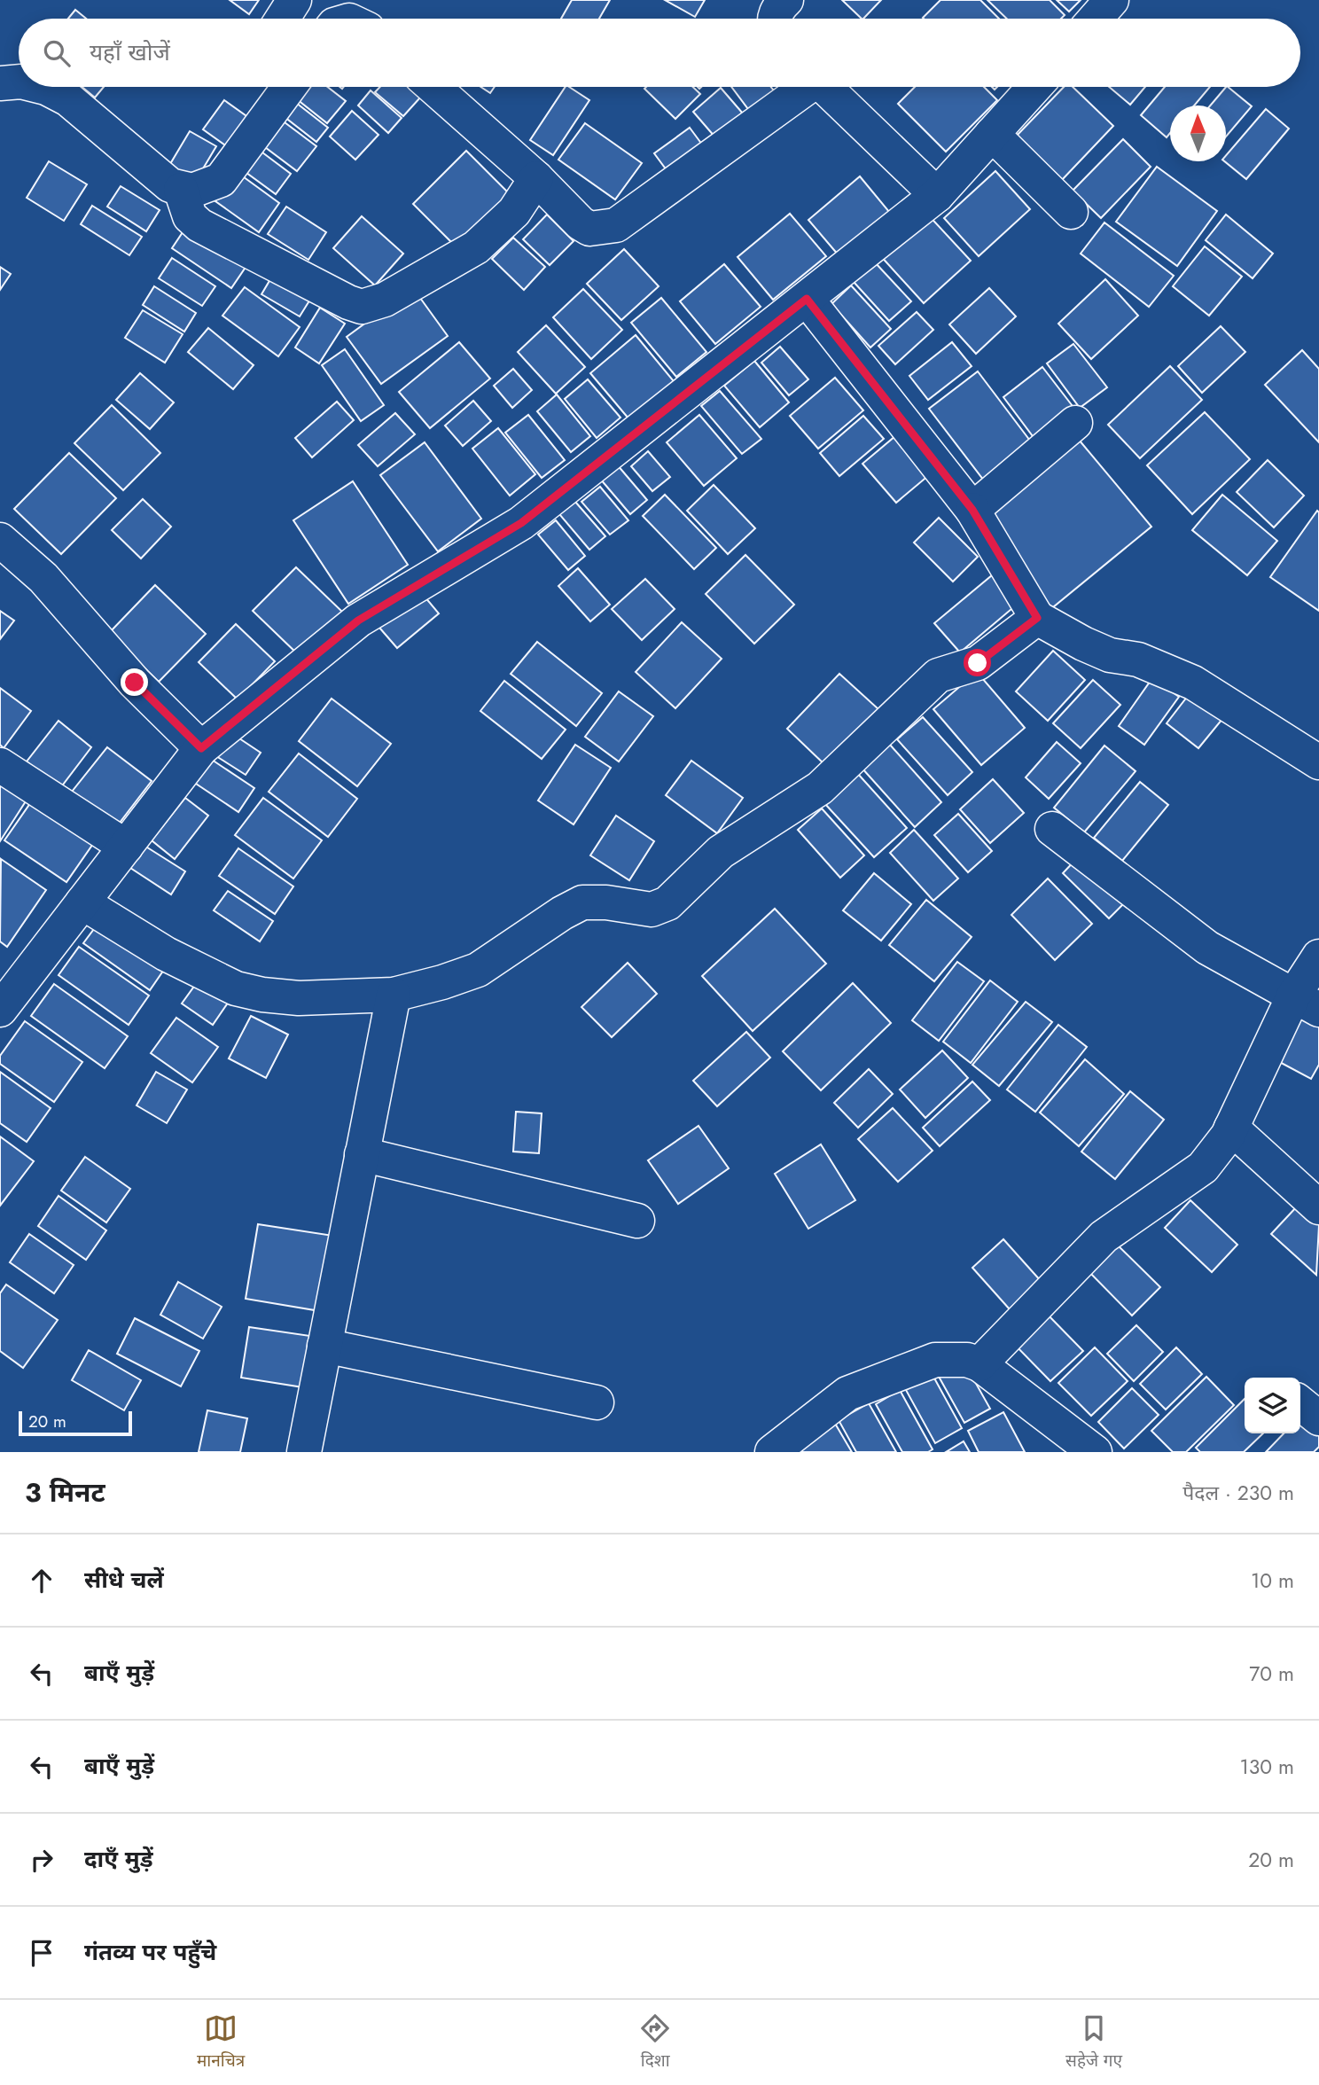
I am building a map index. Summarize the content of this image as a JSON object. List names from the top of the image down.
{
  "scale_bar": "20 m",
  "north": "top",
  "page": {
    "search": "यहाँ खोजें",
    "scale": "20 m",
    "heading": ["3 मिनट", "पैदल · 230 m"],
    "list": [
      ["सीधे चलें", "10 m"],
      ["बाएँ मुड़ें", "70 m"],
      ["बाएँ मुड़ें", "130 m"],
      ["दाएँ मुड़ें", "20 m"],
      "गंतव्य पर पहुँचे"
    ],
    "nav": ["मानचित्र", "दिशा", "सहेजे गए"]
  }
}
